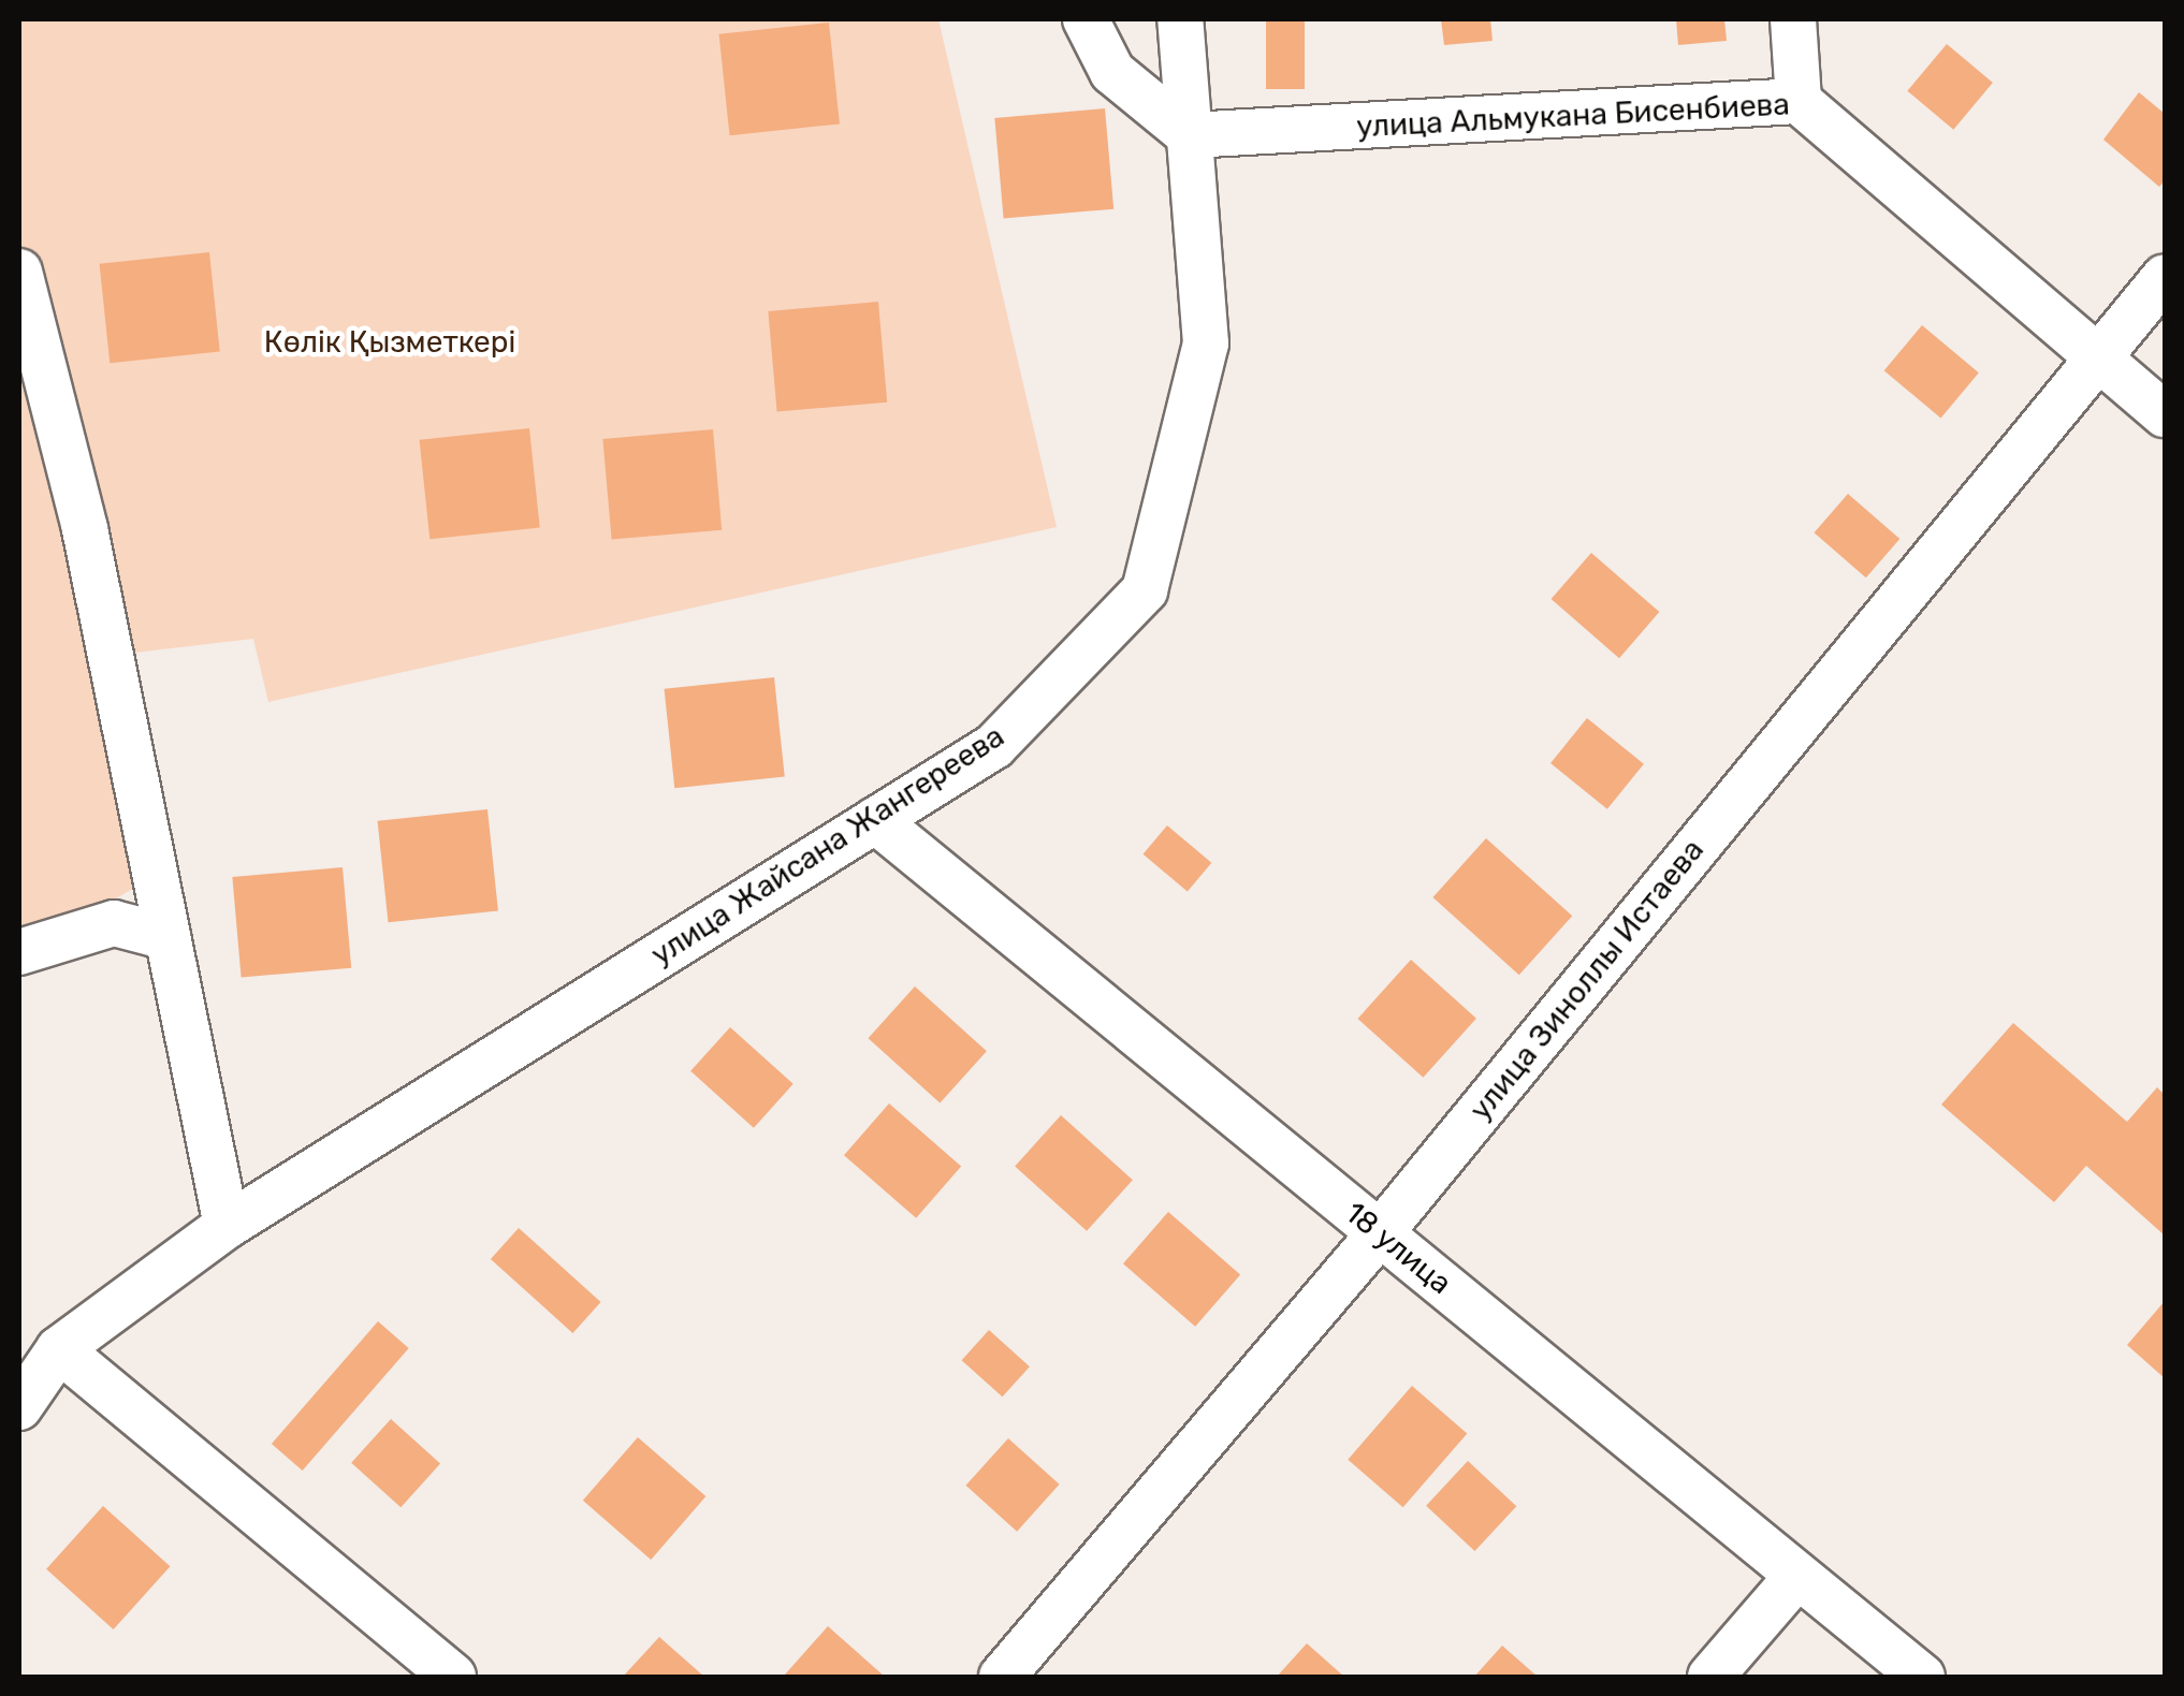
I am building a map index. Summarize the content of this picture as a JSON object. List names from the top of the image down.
{
  "streets": {
    "street": [
      "улица Альмукана Бисенбиева",
      "улица Жайсана Жангереева",
      "улица Зиноллы Истаева",
      "18 улица"
    ]
  },
  "crossings": [
    ["улица Альмукана Бисенбиева", "улица Жайсана Жангереева"],
    ["улица Альмукана Бисенбиева", "улица Зиноллы Истаева"],
    ["улица Жайсана Жангереева", "18 улица"],
    ["улица Зиноллы Истаева", "18 улица"]
  ],
  "parks": ["Көлік Қызметкері"]
}
